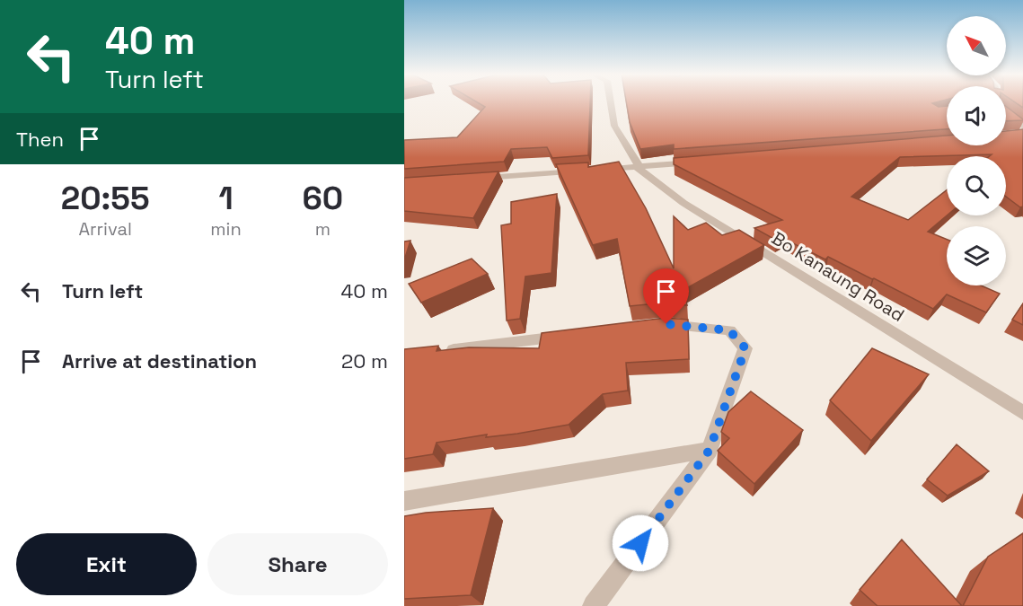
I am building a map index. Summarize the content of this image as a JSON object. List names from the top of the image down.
{
  "streets": {
    "street": ["Bo Kanaung Road"]
  },
  "north": "top left",
  "page": {
    "turn": ["40 m", "Turn left"],
    "then": "Then",
    "eta": [
      "20:55",
      "Arrival",
      "1",
      "min",
      "60",
      "m"
    ],
    "list": [
      {
        "name": "Turn left",
        "value": "40 m"
      },
      {
        "name": "Arrive at destination",
        "value": "20 m"
      }
    ],
    "buttons": ["Exit", "Share"]
  }
}
